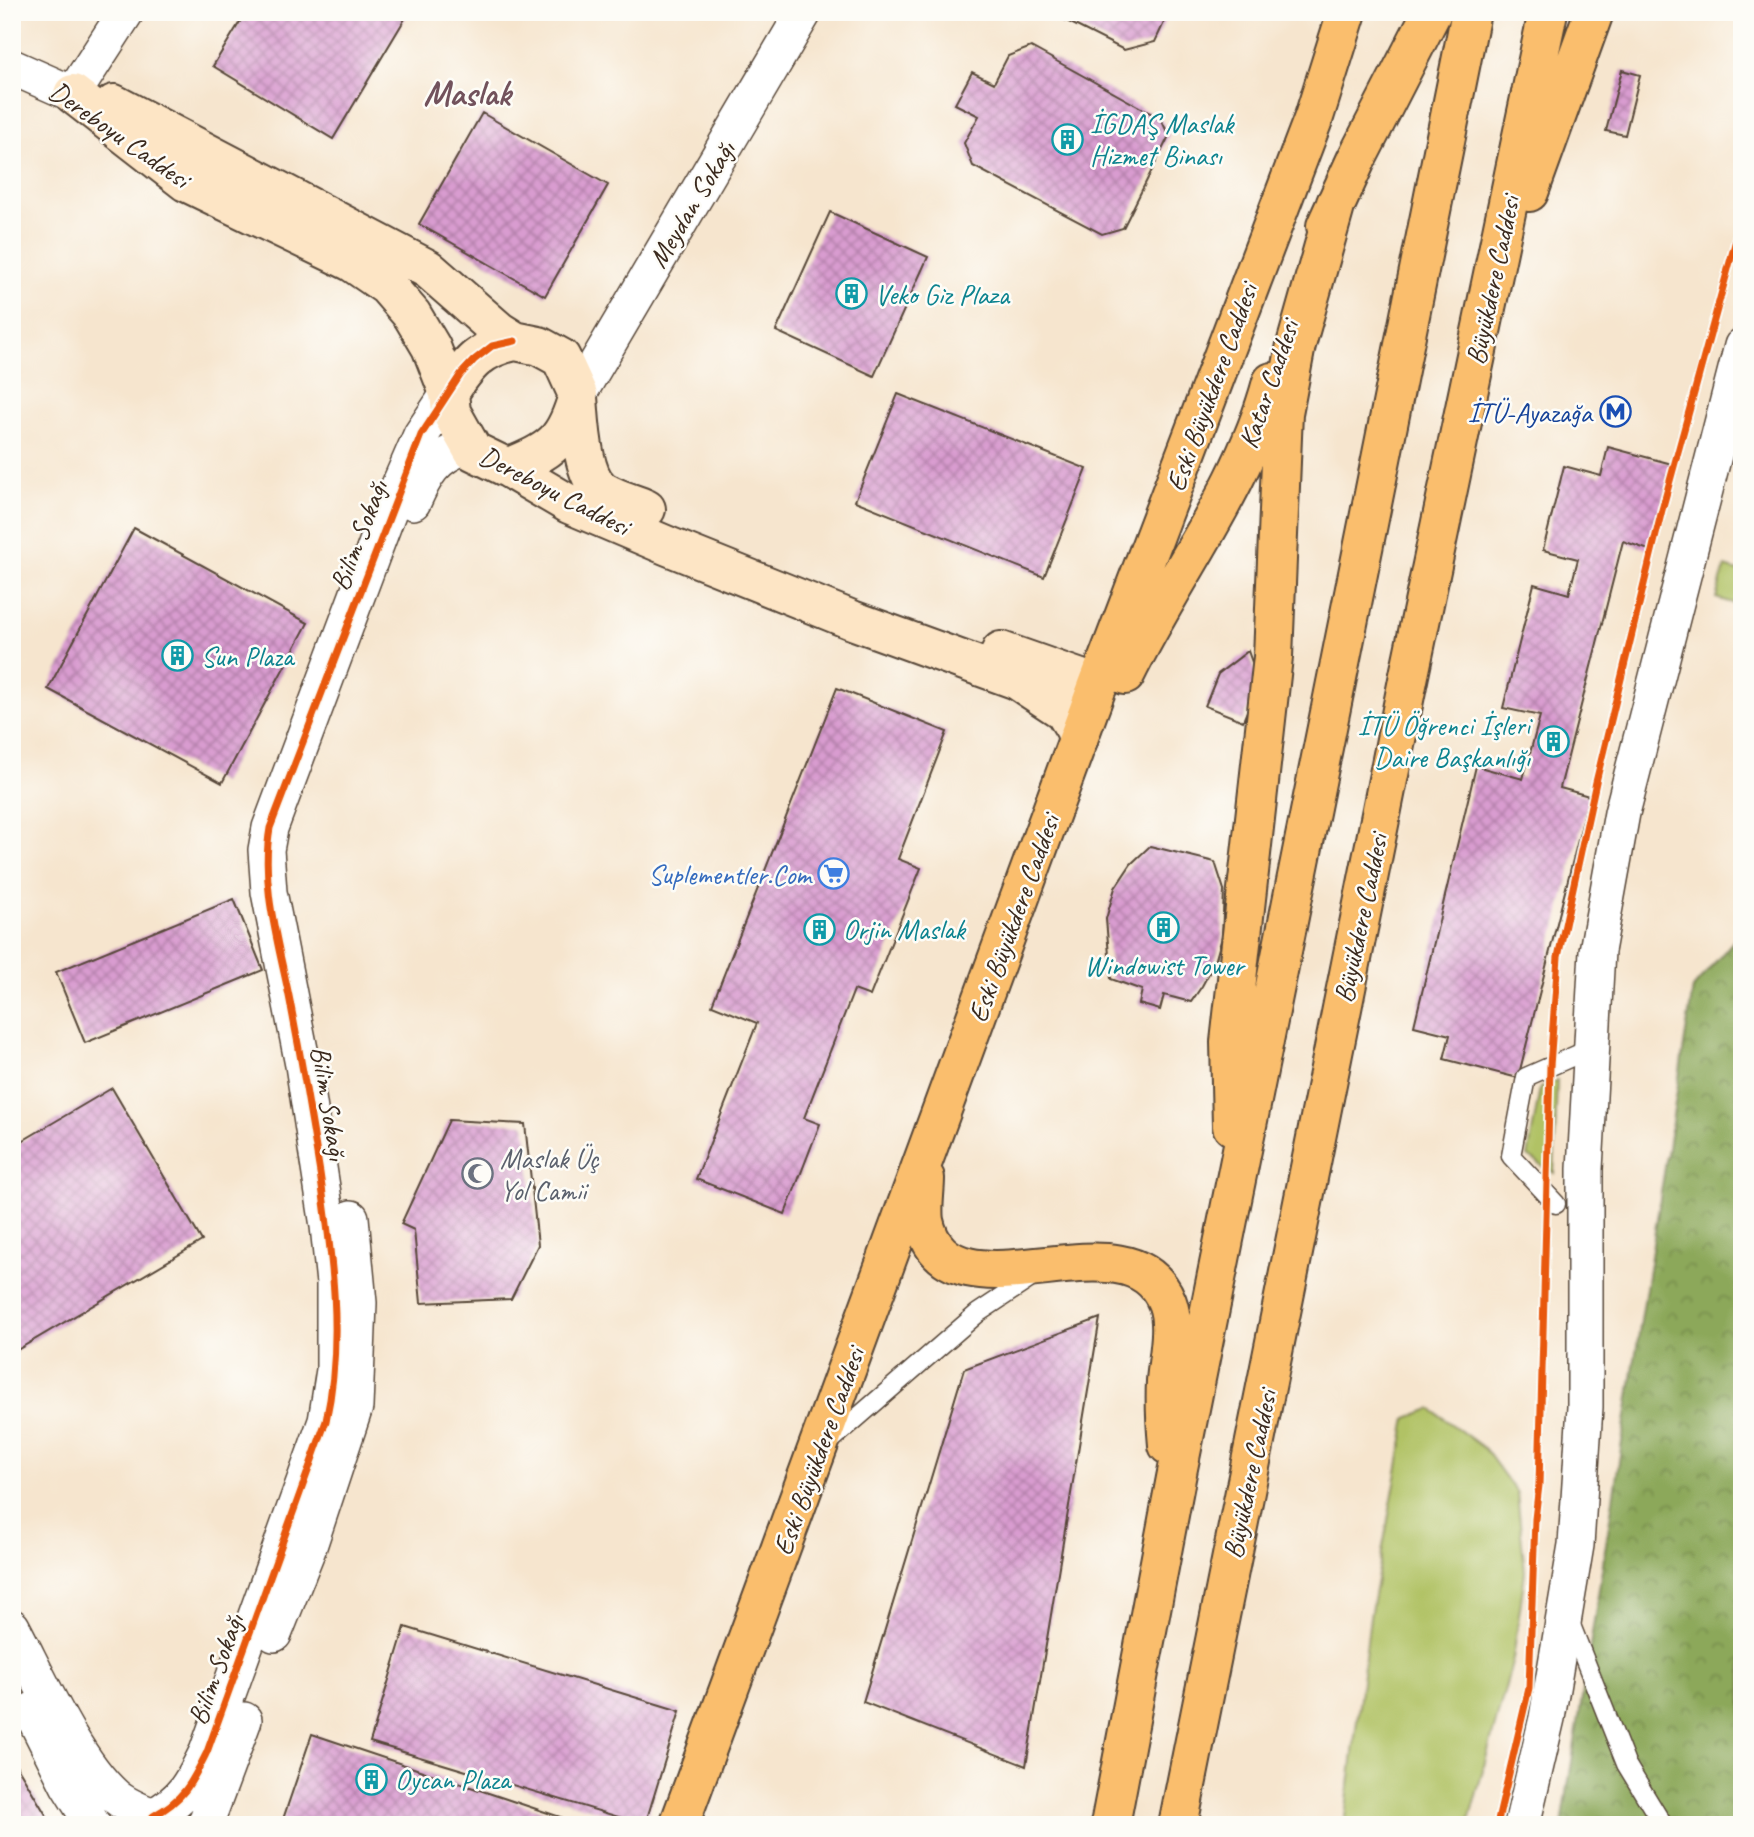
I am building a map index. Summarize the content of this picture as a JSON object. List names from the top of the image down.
{
  "streets": {
    "main road": ["Büyükdere Caddesi", "Katar Caddesi", "Eski Büyükdere Caddesi"],
    "street": ["Dereboyu Caddesi", "Meydan Sokağı", "Bilim Sokağı"]
  },
  "crossings": [
    ["Dereboyu Caddesi", "Meydan Sokağı"],
    ["Dereboyu Caddesi", "Katar Caddesi"],
    ["Dereboyu Caddesi", "Eski Büyükdere Caddesi"],
    ["Dereboyu Caddesi", "Bilim Sokağı"],
    ["Meydan Sokağı", "Bilim Sokağı"],
    ["Katar Caddesi", "Eski Büyükdere Caddesi"]
  ],
  "districts": ["Maslak"],
  "places": {
    "building": [
      "İGDAŞ Maslak Hizmet Binası",
      "Veko Giz Plaza",
      "Sun Plaza",
      "İTÜ Öğrenci İşleri Daire Başkanlığı",
      "Windowist Tower",
      "Orjin Maslak",
      "Oycan Plaza"
    ],
    "metro station": ["İTÜ-Ayazağa"],
    "supermarket": ["Suplementler.Com"],
    "mosque": ["Maslak Üç Yol Camii"]
  }
}
